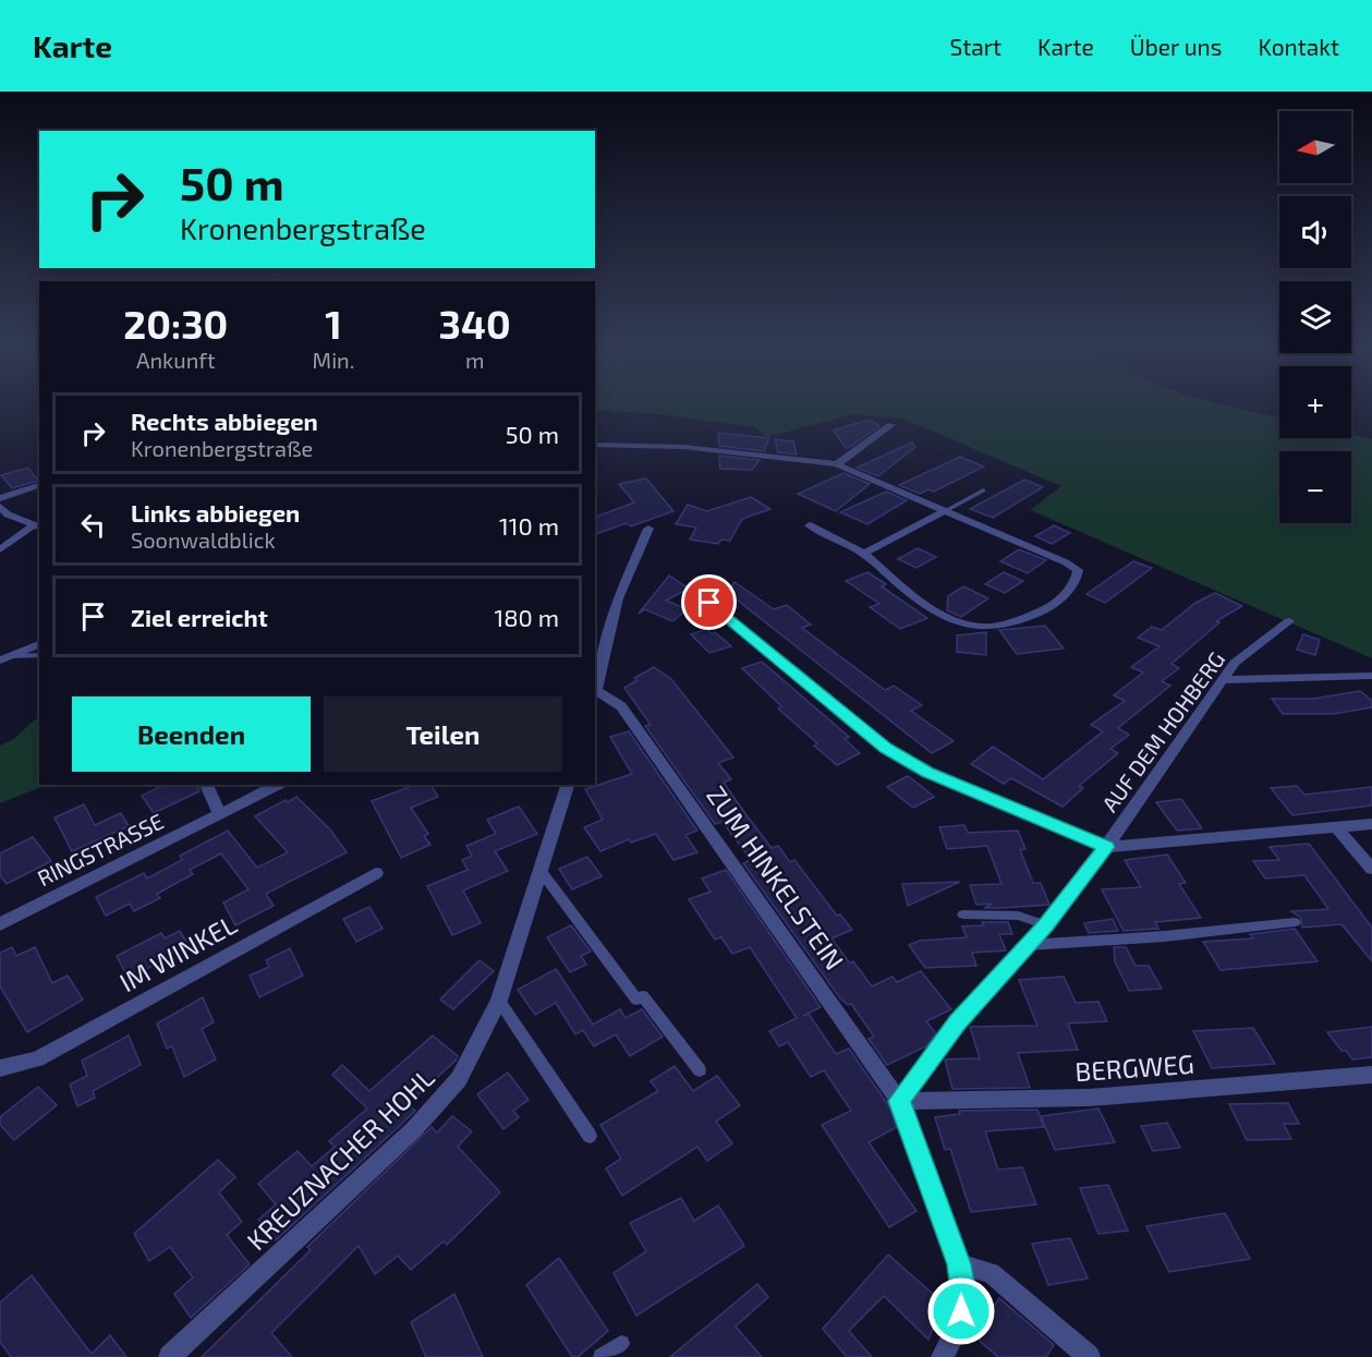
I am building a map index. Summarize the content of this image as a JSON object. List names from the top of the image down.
{
  "streets": {
    "street": [
      "AUF DEM HOHBERG",
      "RINGSTRASSE",
      "ZUM HINKELSTEIN",
      "IM WINKEL",
      "BERGWEG",
      "KREUZNACHER HOHL"
    ]
  },
  "crossings": [
    ["AUF DEM HOHBERG", "ZUM HINKELSTEIN"],
    ["AUF DEM HOHBERG", "BERGWEG"],
    ["ZUM HINKELSTEIN", "BERGWEG"]
  ],
  "north": "left",
  "page": {
    "header": "Karte",
    "nav": [
      "Start",
      "Karte",
      "Über uns",
      "Kontakt"
    ],
    "map_buttons": ["+", "−"],
    "turn": ["50 m", "Kronenbergstraße"],
    "eta": [
      "20:30",
      "Ankunft",
      "1",
      "Min.",
      "340",
      "m"
    ],
    "list": [
      {
        "name": "Rechts abbiegen",
        "note": "Kronenbergstraße",
        "value": "50 m"
      },
      {
        "name": "Links abbiegen",
        "note": "Soonwaldblick",
        "value": "110 m"
      },
      {
        "name": "Ziel erreicht",
        "value": "180 m"
      }
    ],
    "buttons": ["Beenden", "Teilen"]
  }
}
